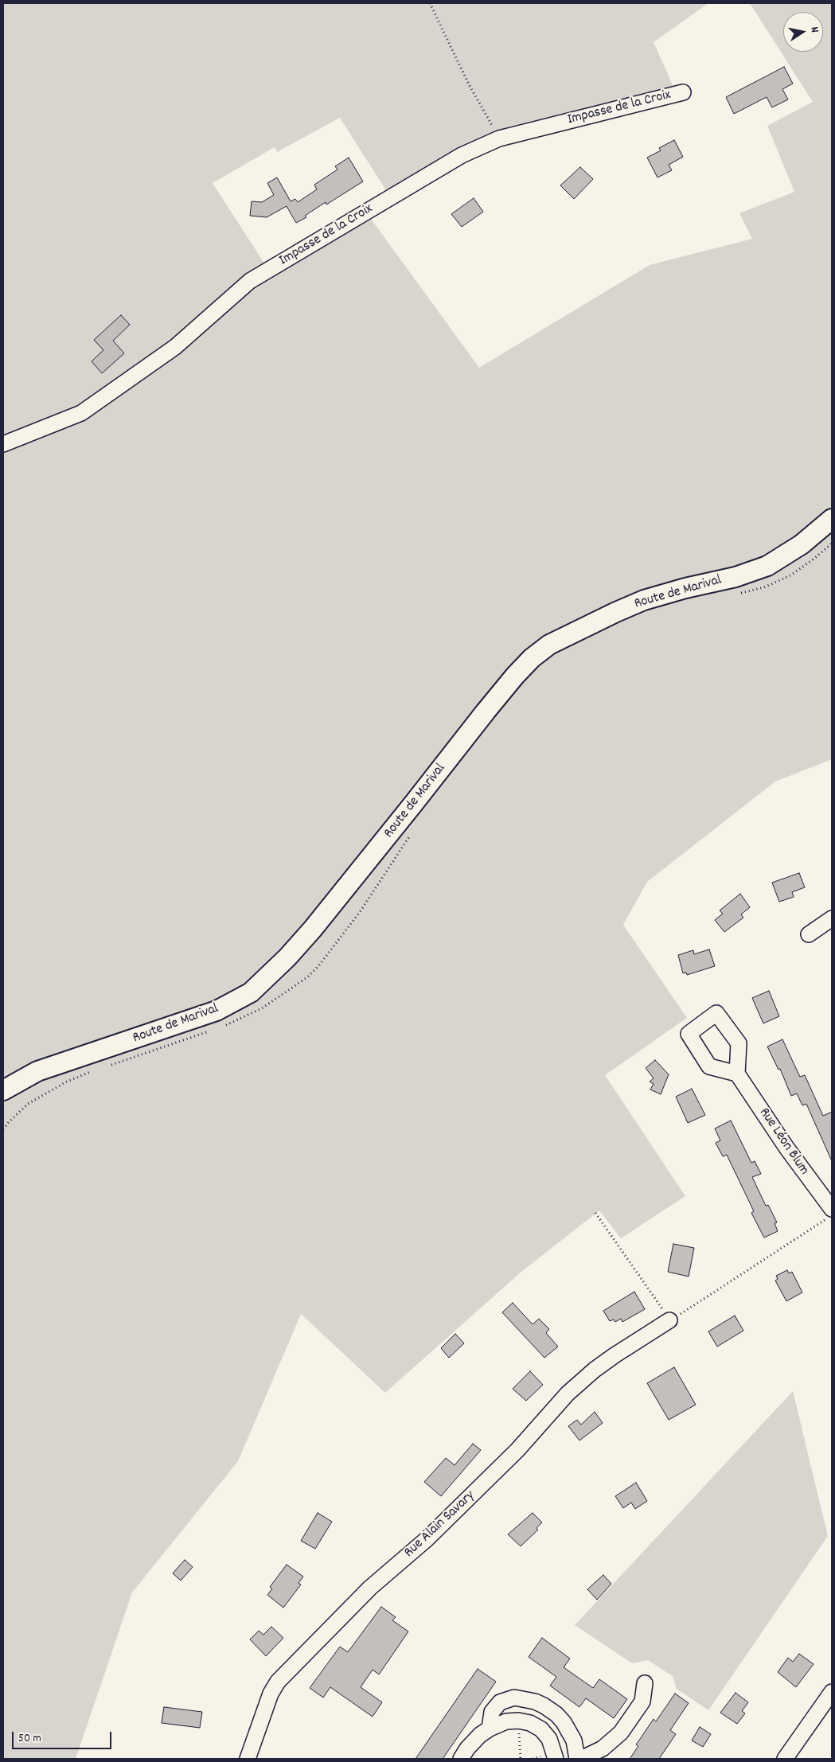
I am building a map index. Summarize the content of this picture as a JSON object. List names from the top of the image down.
{
  "streets": {
    "main road": ["Route de Marival"],
    "street": ["Impasse de la Croix", "Rue Léon Blum", "Rue Alain Savary"]
  },
  "scale_bar": "50 m",
  "north": "right"
}
